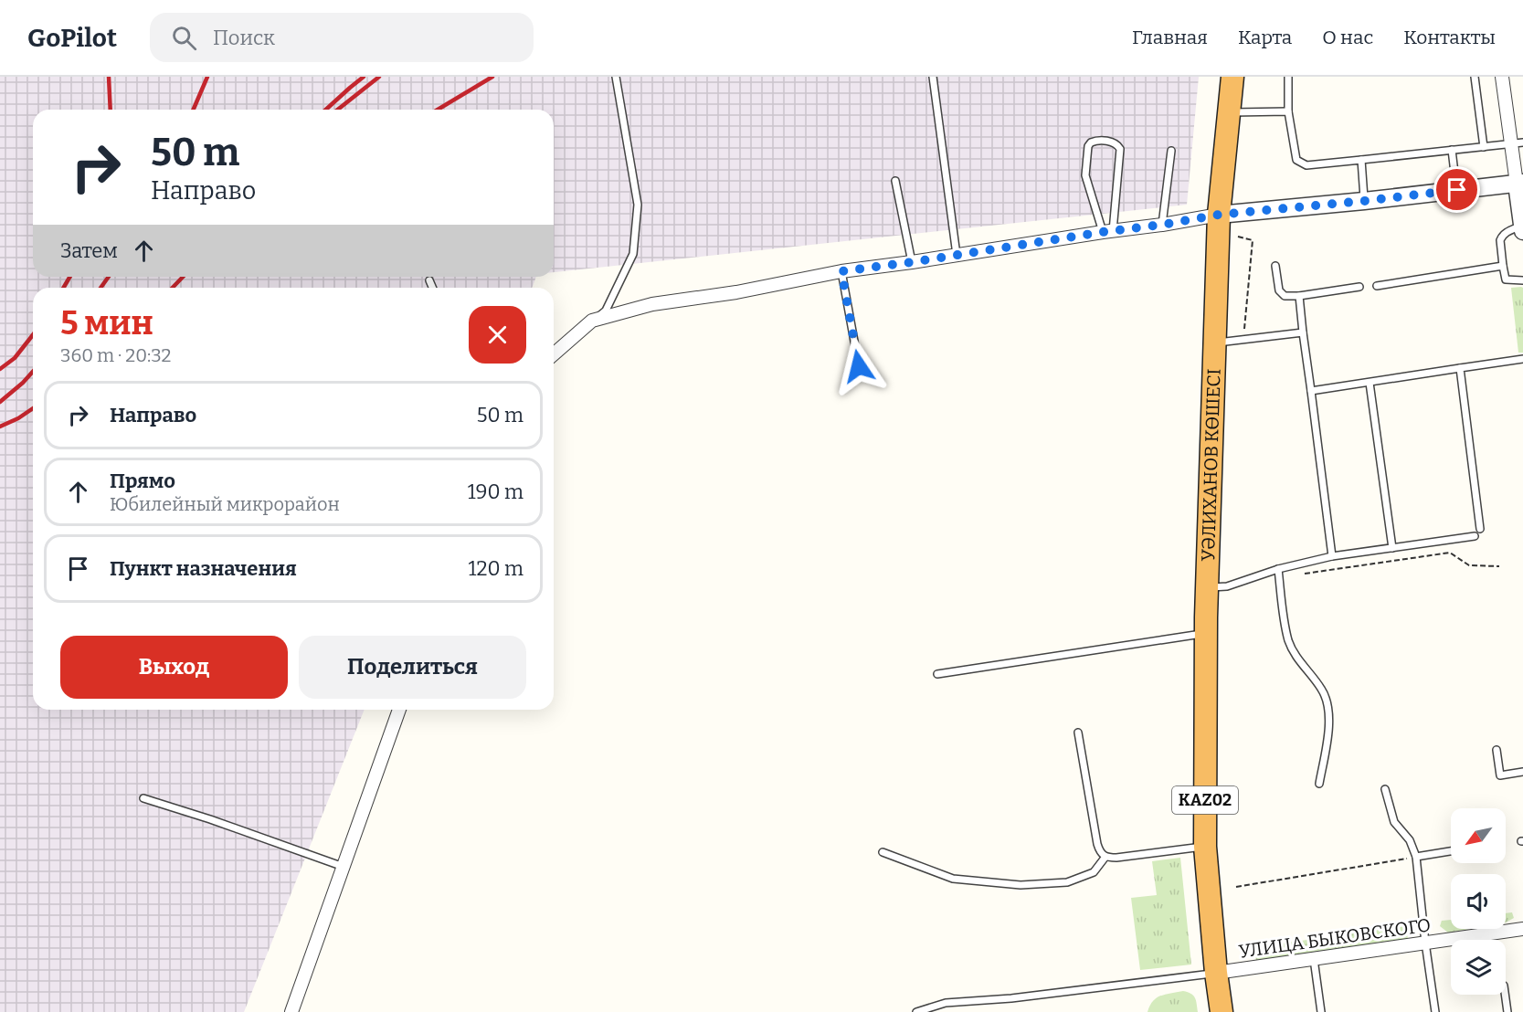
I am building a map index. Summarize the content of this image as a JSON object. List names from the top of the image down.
{
  "streets": {
    "highway": ["УӘЛИХАНОВ КӨШЕСІ", "KАZ02"],
    "street": ["УЛИЦА БЫКОВСКОГО"]
  },
  "crossings": [
    ["УӘЛИХАНОВ КӨШЕСІ", "KАZ02"],
    ["KАZ02", "УЛИЦА БЫКОВСКОГО"]
  ],
  "north": "bottom left",
  "page": {
    "header": "GoPilot",
    "search": "Поиск",
    "nav": [
      "Главная",
      "Карта",
      "О нас",
      "Контакты"
    ],
    "turn": ["50 m", "Направо"],
    "then": "Затем",
    "heading": ["5 мин", "360 m · 20:32"],
    "list": [
      {
        "name": "Направо",
        "value": "50 m"
      },
      {
        "name": "Прямо",
        "note": "Юбилейный микрорайон",
        "value": "190 m"
      },
      {
        "name": "Пункт назначения",
        "value": "120 m"
      }
    ],
    "buttons": ["Выход", "Поделиться"]
  }
}
